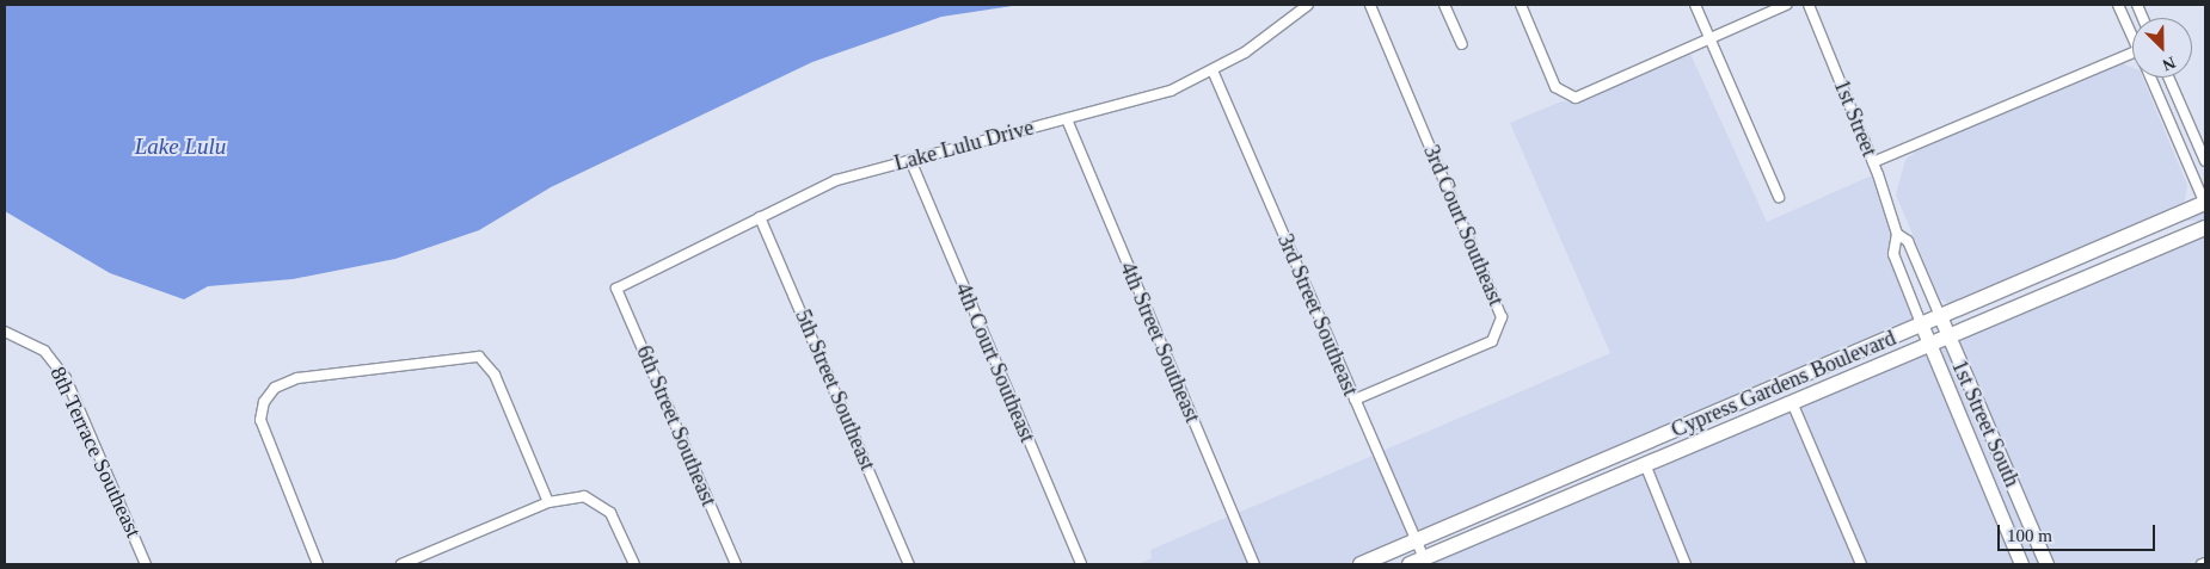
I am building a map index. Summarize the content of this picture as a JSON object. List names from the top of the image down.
{
  "streets": {
    "main road": ["Cypress Gardens Boulevard", "1st Street South"],
    "street": [
      "1st Street",
      "Lake Lulu Drive",
      "3rd Court Southeast",
      "3rd Street Southeast",
      "4th Street Southeast",
      "4th Court Southeast",
      "5th Street Southeast",
      "6th Street Southeast",
      "8th Terrace Southeast"
    ]
  },
  "crossings": [
    ["1st Street", "Cypress Gardens Boulevard"],
    ["1st Street", "1st Street South"],
    ["Lake Lulu Drive", "3rd Street Southeast"],
    ["Lake Lulu Drive", "4th Street Southeast"],
    ["Lake Lulu Drive", "4th Court Southeast"],
    ["Lake Lulu Drive", "5th Street Southeast"],
    ["Lake Lulu Drive", "6th Street Southeast"],
    ["3rd Court Southeast", "3rd Street Southeast"],
    ["3rd Street Southeast", "Cypress Gardens Boulevard"],
    ["Cypress Gardens Boulevard", "1st Street South"]
  ],
  "water": ["Lake Lulu"],
  "scale_bar": "100 m",
  "north": "bottom right"
}
